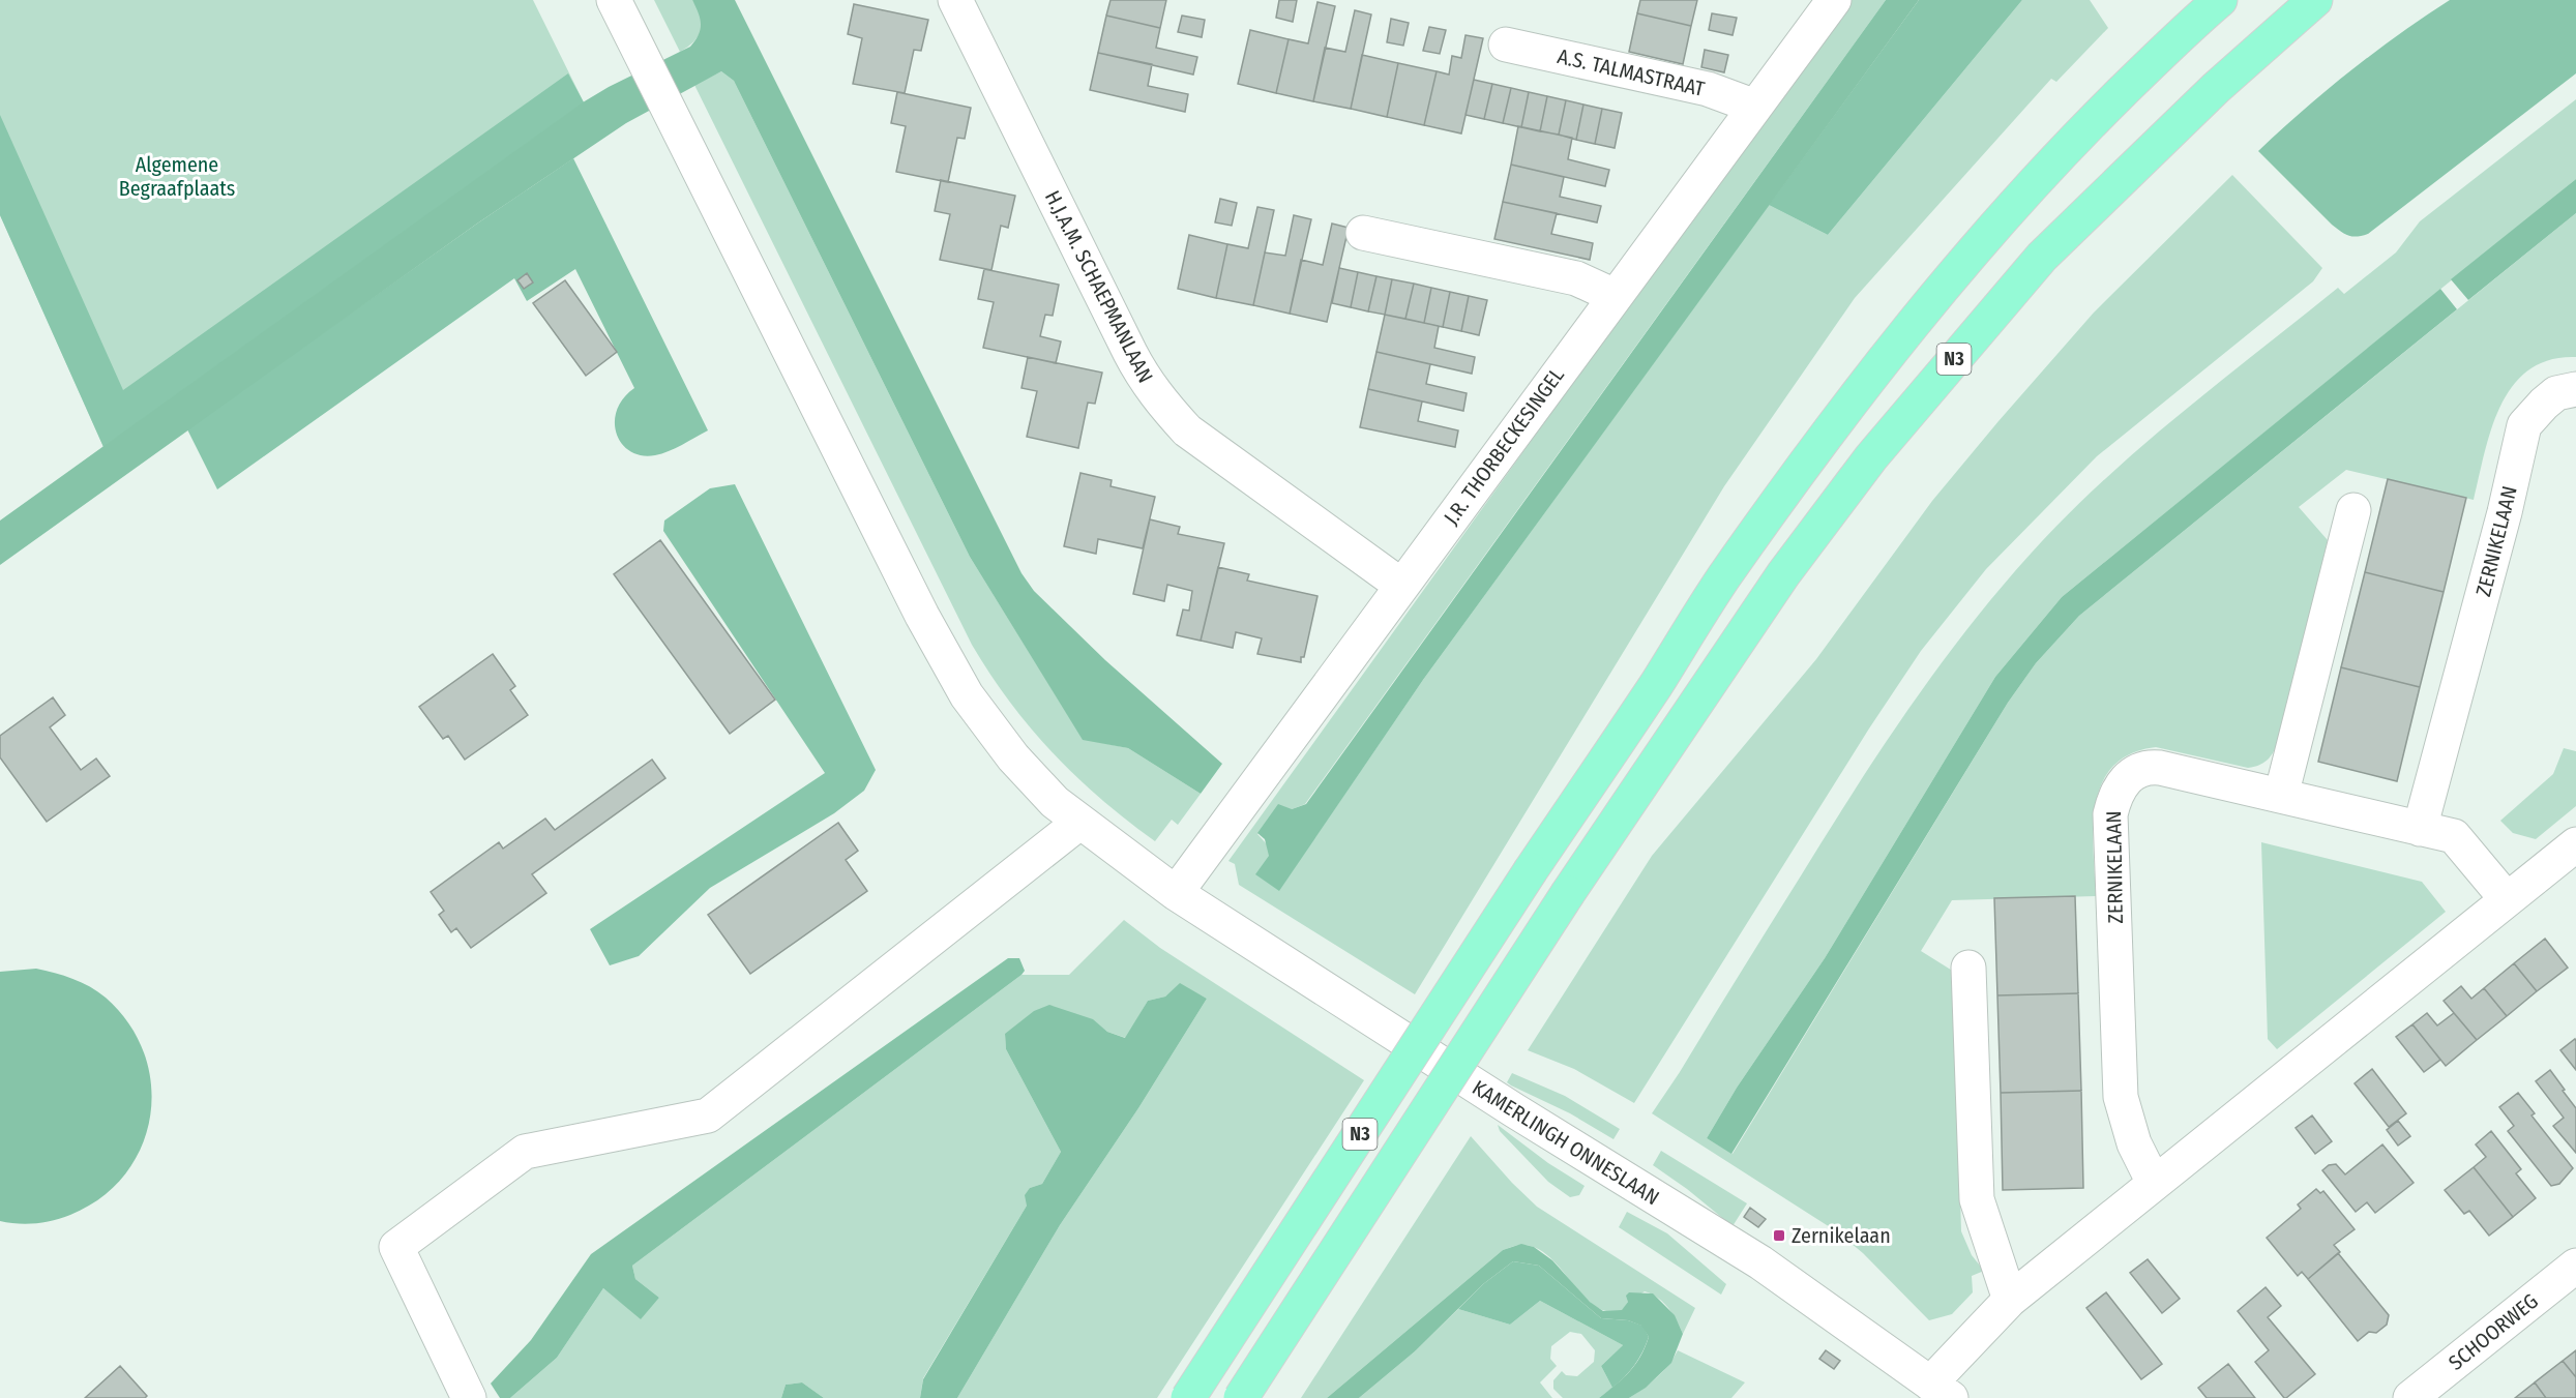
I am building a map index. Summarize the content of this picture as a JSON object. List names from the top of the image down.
{
  "streets": {
    "main road": ["N3"],
    "street": [
      "A.S. TALMASTRAAT",
      "H.J.A.M. SCHAEPMANLAAN",
      "J.R. THORBECKESINGEL",
      "ZERNIKELAAN",
      "KAMERLINGH ONNESLAAN",
      "SCHOORWEG"
    ]
  },
  "crossings": [
    ["A.S. TALMASTRAAT", "J.R. THORBECKESINGEL"],
    ["H.J.A.M. SCHAEPMANLAAN", "J.R. THORBECKESINGEL"],
    ["J.R. THORBECKESINGEL", "KAMERLINGH ONNESLAAN"]
  ],
  "parks": ["Algemene Begraafplaats"],
  "places": {
    "transit": ["Zernikelaan"]
  }
}
